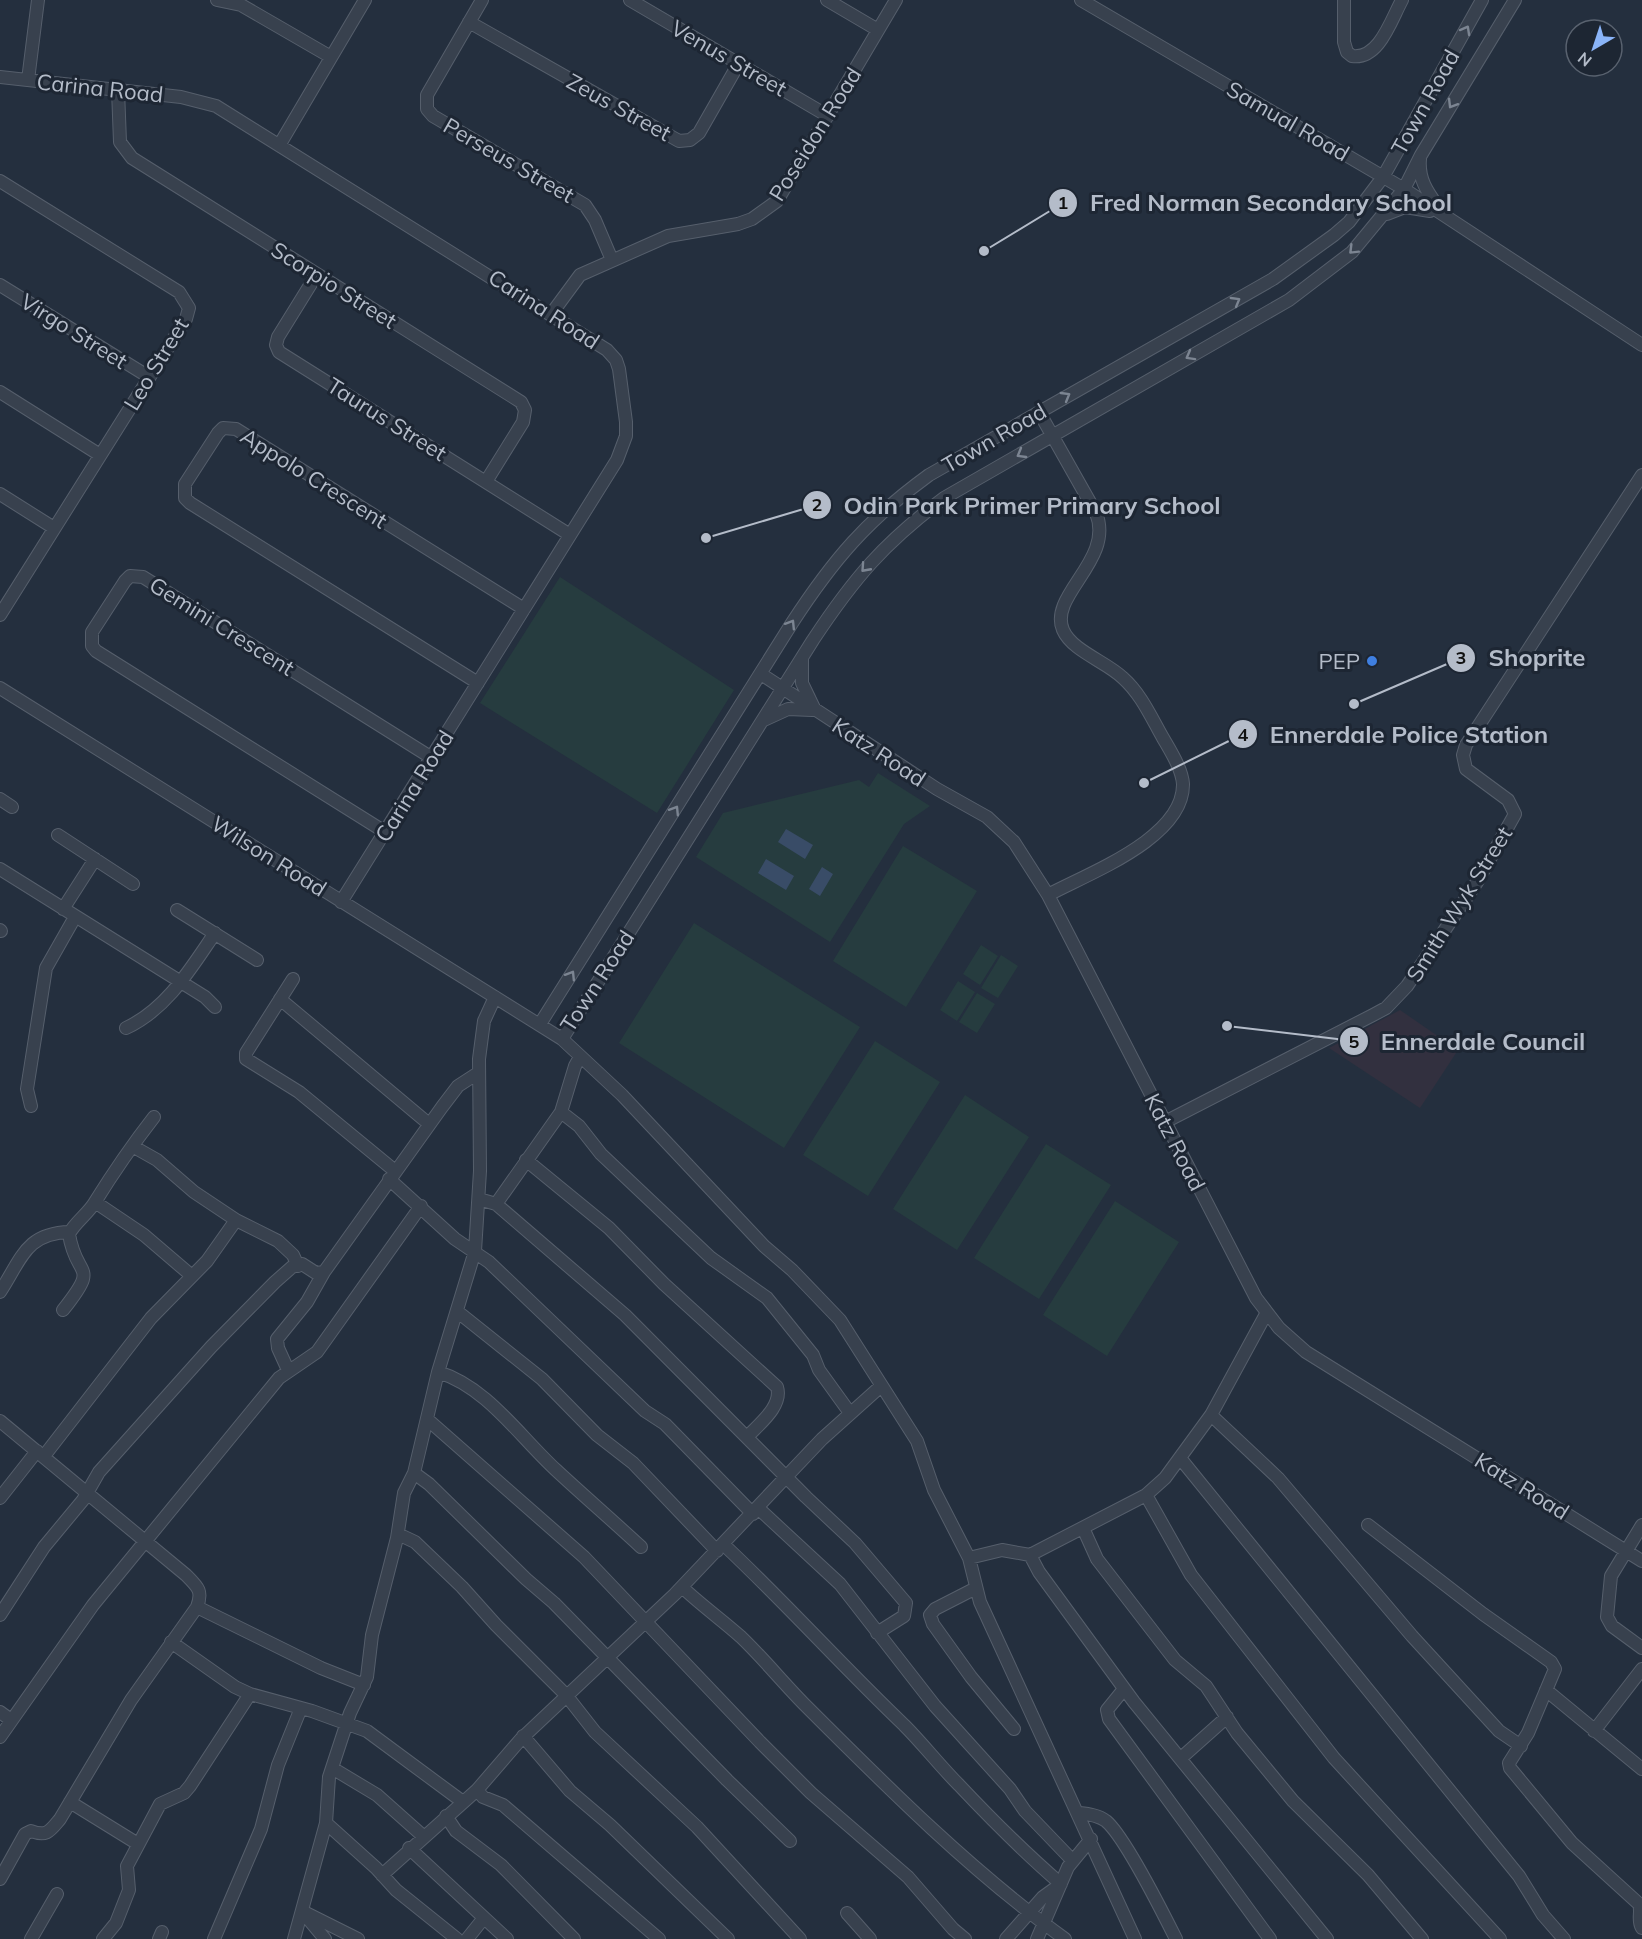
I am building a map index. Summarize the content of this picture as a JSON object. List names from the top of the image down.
{
  "streets": {
    "street": [
      "Venus Street",
      "Carina Road",
      "Town Road",
      "Zeus Street",
      "Samual Road",
      "Poseidon Road",
      "Perseus Street",
      "Scorpio Street",
      "Virgo Street",
      "Leo Street",
      "Taurus Street",
      "Appolo Crescent",
      "Gemini Crescent",
      "Katz Road",
      "Wilson Road",
      "Smith Wyk Street"
    ]
  },
  "crossings": [
    ["Venus Street", "Zeus Street"],
    ["Venus Street", "Poseidon Road"],
    ["Carina Road", "Poseidon Road"],
    ["Carina Road", "Scorpio Street"],
    ["Carina Road", "Taurus Street"],
    ["Carina Road", "Appolo Crescent"],
    ["Carina Road", "Gemini Crescent"],
    ["Carina Road", "Wilson Road"],
    ["Town Road", "Samual Road"],
    ["Town Road", "Katz Road"],
    ["Town Road", "Wilson Road"],
    ["Zeus Street", "Perseus Street"],
    ["Poseidon Road", "Perseus Street"],
    ["Scorpio Street", "Taurus Street"],
    ["Virgo Street", "Leo Street"],
    ["Katz Road", "Smith Wyk Street"]
  ],
  "places": [
    "Fred Norman Secondary School",
    "Odin Park Primer Primary School",
    "PEP",
    "Shoprite",
    "Ennerdale Police Station",
    "Ennerdale Council"
  ],
  "north": "bottom left"
}
